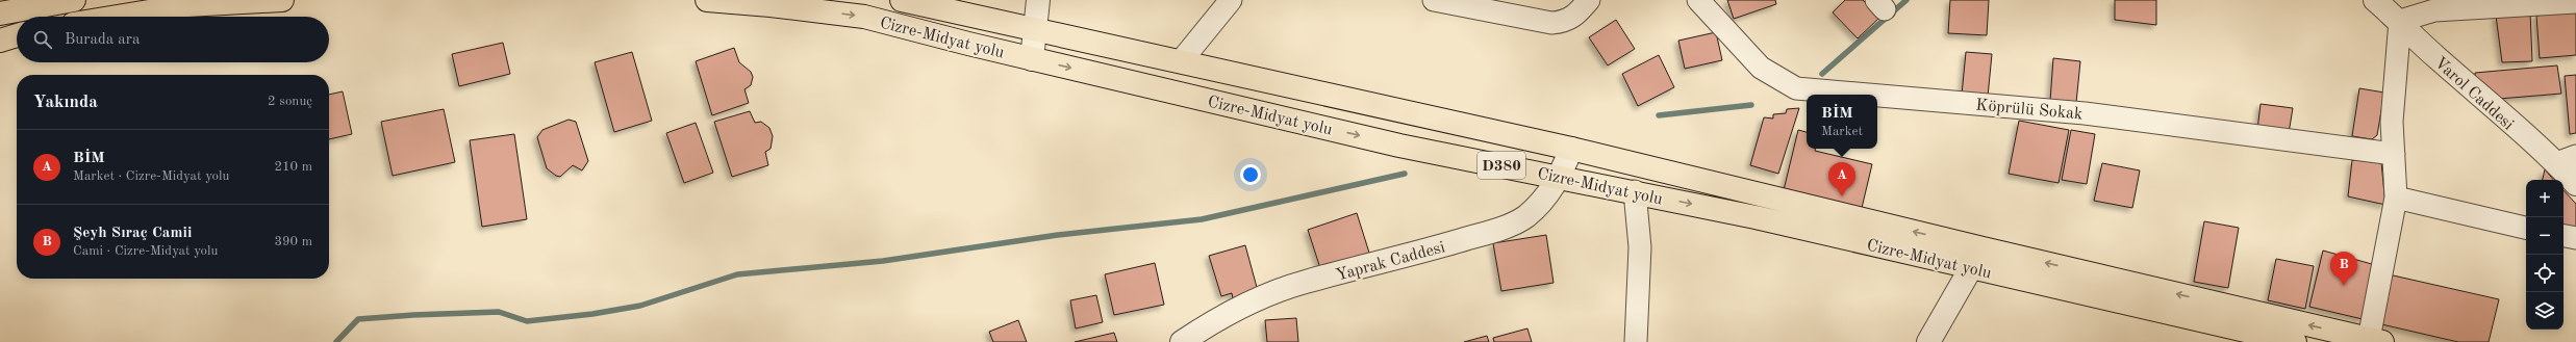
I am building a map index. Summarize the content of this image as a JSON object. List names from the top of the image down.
{
  "streets": {
    "highway": ["Cizre-Midyat yolu", "D380"],
    "street": ["Varol Caddesi", "Köprülü Sokak", "Yaprak Caddesi"]
  },
  "crossings": [
    ["Cizre-Midyat yolu", "Yaprak Caddesi"]
  ],
  "page": {
    "search": "Burada ara",
    "heading": ["Yakında", "2 sonuç"],
    "popup": ["BİM", "Market"],
    "list": [
      {
        "mark": "A",
        "name": "BİM",
        "note": "Market · Cizre-Midyat yolu",
        "value": "210 m"
      },
      {
        "mark": "B",
        "name": "Şeyh Sıraç Camii",
        "note": "Cami · Cizre-Midyat yolu",
        "value": "390 m"
      }
    ],
    "pins": ["A", "B"],
    "map_buttons": ["+", "−"]
  }
}
